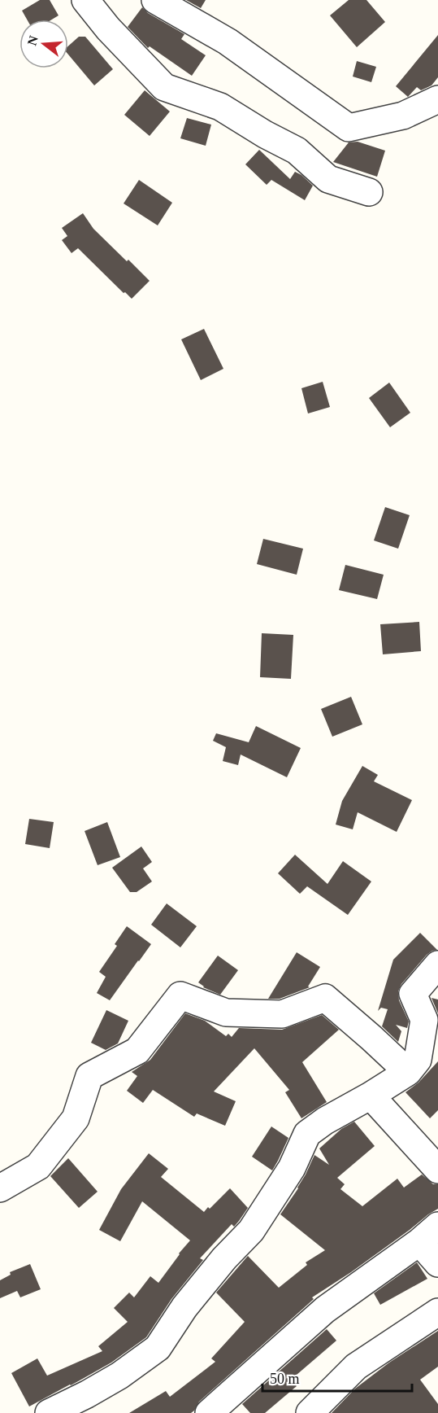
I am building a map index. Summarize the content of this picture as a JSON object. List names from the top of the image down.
{
  "scale_bar": "50 m",
  "north": "left"
}
